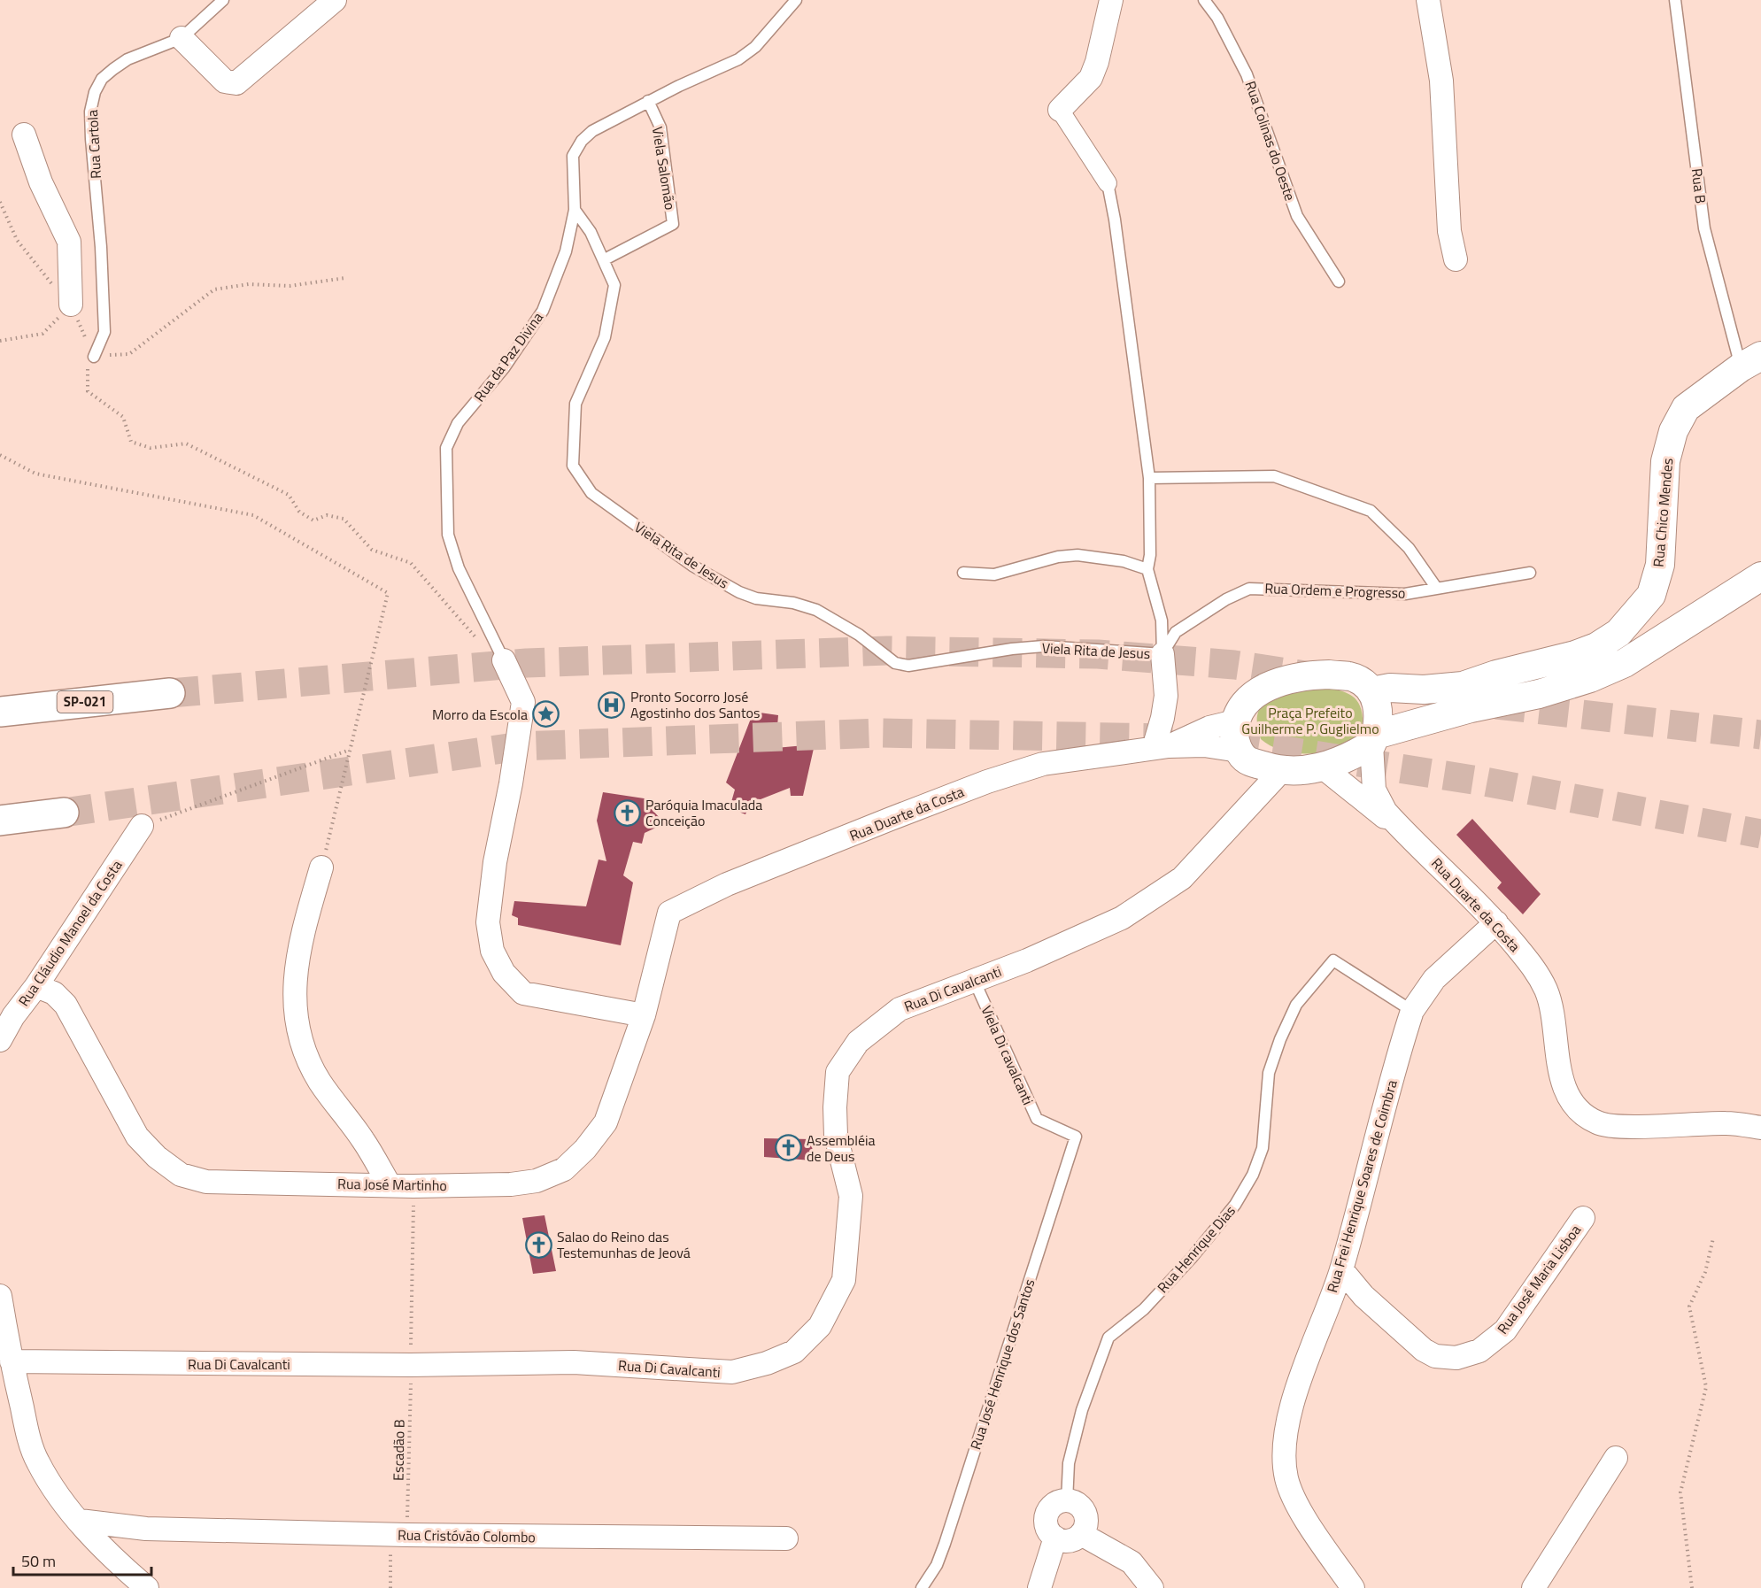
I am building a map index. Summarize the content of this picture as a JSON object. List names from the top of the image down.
{
  "streets": {
    "highway": ["SP-021"],
    "street": [
      "Rua Chico Mendes",
      "Rua Duarte da Costa",
      "Rua Cláudio Manoel da Costa",
      "Rua Di Cavalcanti",
      "Rua José Martinho",
      "Rua Frei Henrique Soares de Coimbra",
      "Rua José Maria Lisboa",
      "Rua Cristóvão Colombo"
    ],
    "lane": [
      "Rua Colinas do Oeste",
      "Rua Cartola",
      "Viela Salomão",
      "Rua B",
      "Rua da Paz Divina",
      "Viela Rita de Jesus",
      "Rua Ordem e Progresso",
      "Viela Di cavalcanti",
      "Rua Henrique Dias",
      "Rua José Henrique dos Santos"
    ],
    "path": ["Escadão B"]
  },
  "crossings": [
    ["Viela Salomão", "Rua da Paz Divina"],
    ["Viela Salomão", "Viela Rita de Jesus"],
    ["Rua B", "Rua Chico Mendes"],
    ["Rua da Paz Divina", "Viela Rita de Jesus"],
    ["Rua Chico Mendes", "Rua Duarte da Costa"],
    ["Rua Chico Mendes", "Rua Di Cavalcanti"],
    ["Viela Rita de Jesus", "Rua Ordem e Progresso"],
    ["Rua Duarte da Costa", "Rua Di Cavalcanti"],
    ["Rua Duarte da Costa", "Rua José Martinho"],
    ["Rua Duarte da Costa", "Rua Frei Henrique Soares de Coimbra"],
    ["Rua Cláudio Manoel da Costa", "Rua José Martinho"],
    ["Rua Di Cavalcanti", "Viela Di cavalcanti"],
    ["Rua Di Cavalcanti", "Escadão B"],
    ["Viela Di cavalcanti", "Rua José Henrique dos Santos"],
    ["Rua José Martinho", "Escadão B"],
    ["Rua Frei Henrique Soares de Coimbra", "Rua Henrique Dias"],
    ["Rua Frei Henrique Soares de Coimbra", "Rua José Maria Lisboa"],
    ["Escadão B", "Rua Cristóvão Colombo"]
  ],
  "parks": ["Praça Prefeito Guilherme P. Guglielmo"],
  "places": {
    "hospital": ["Pronto Socorro José Agostinho dos Santos"],
    "place": ["Morro da Escola"],
    "church": ["Paróquia Imaculada Conceição", "Assembléia de Deus", "Salao do Reino das Testemunhas de Jeová"]
  },
  "scale_bar": "50 m"
}
